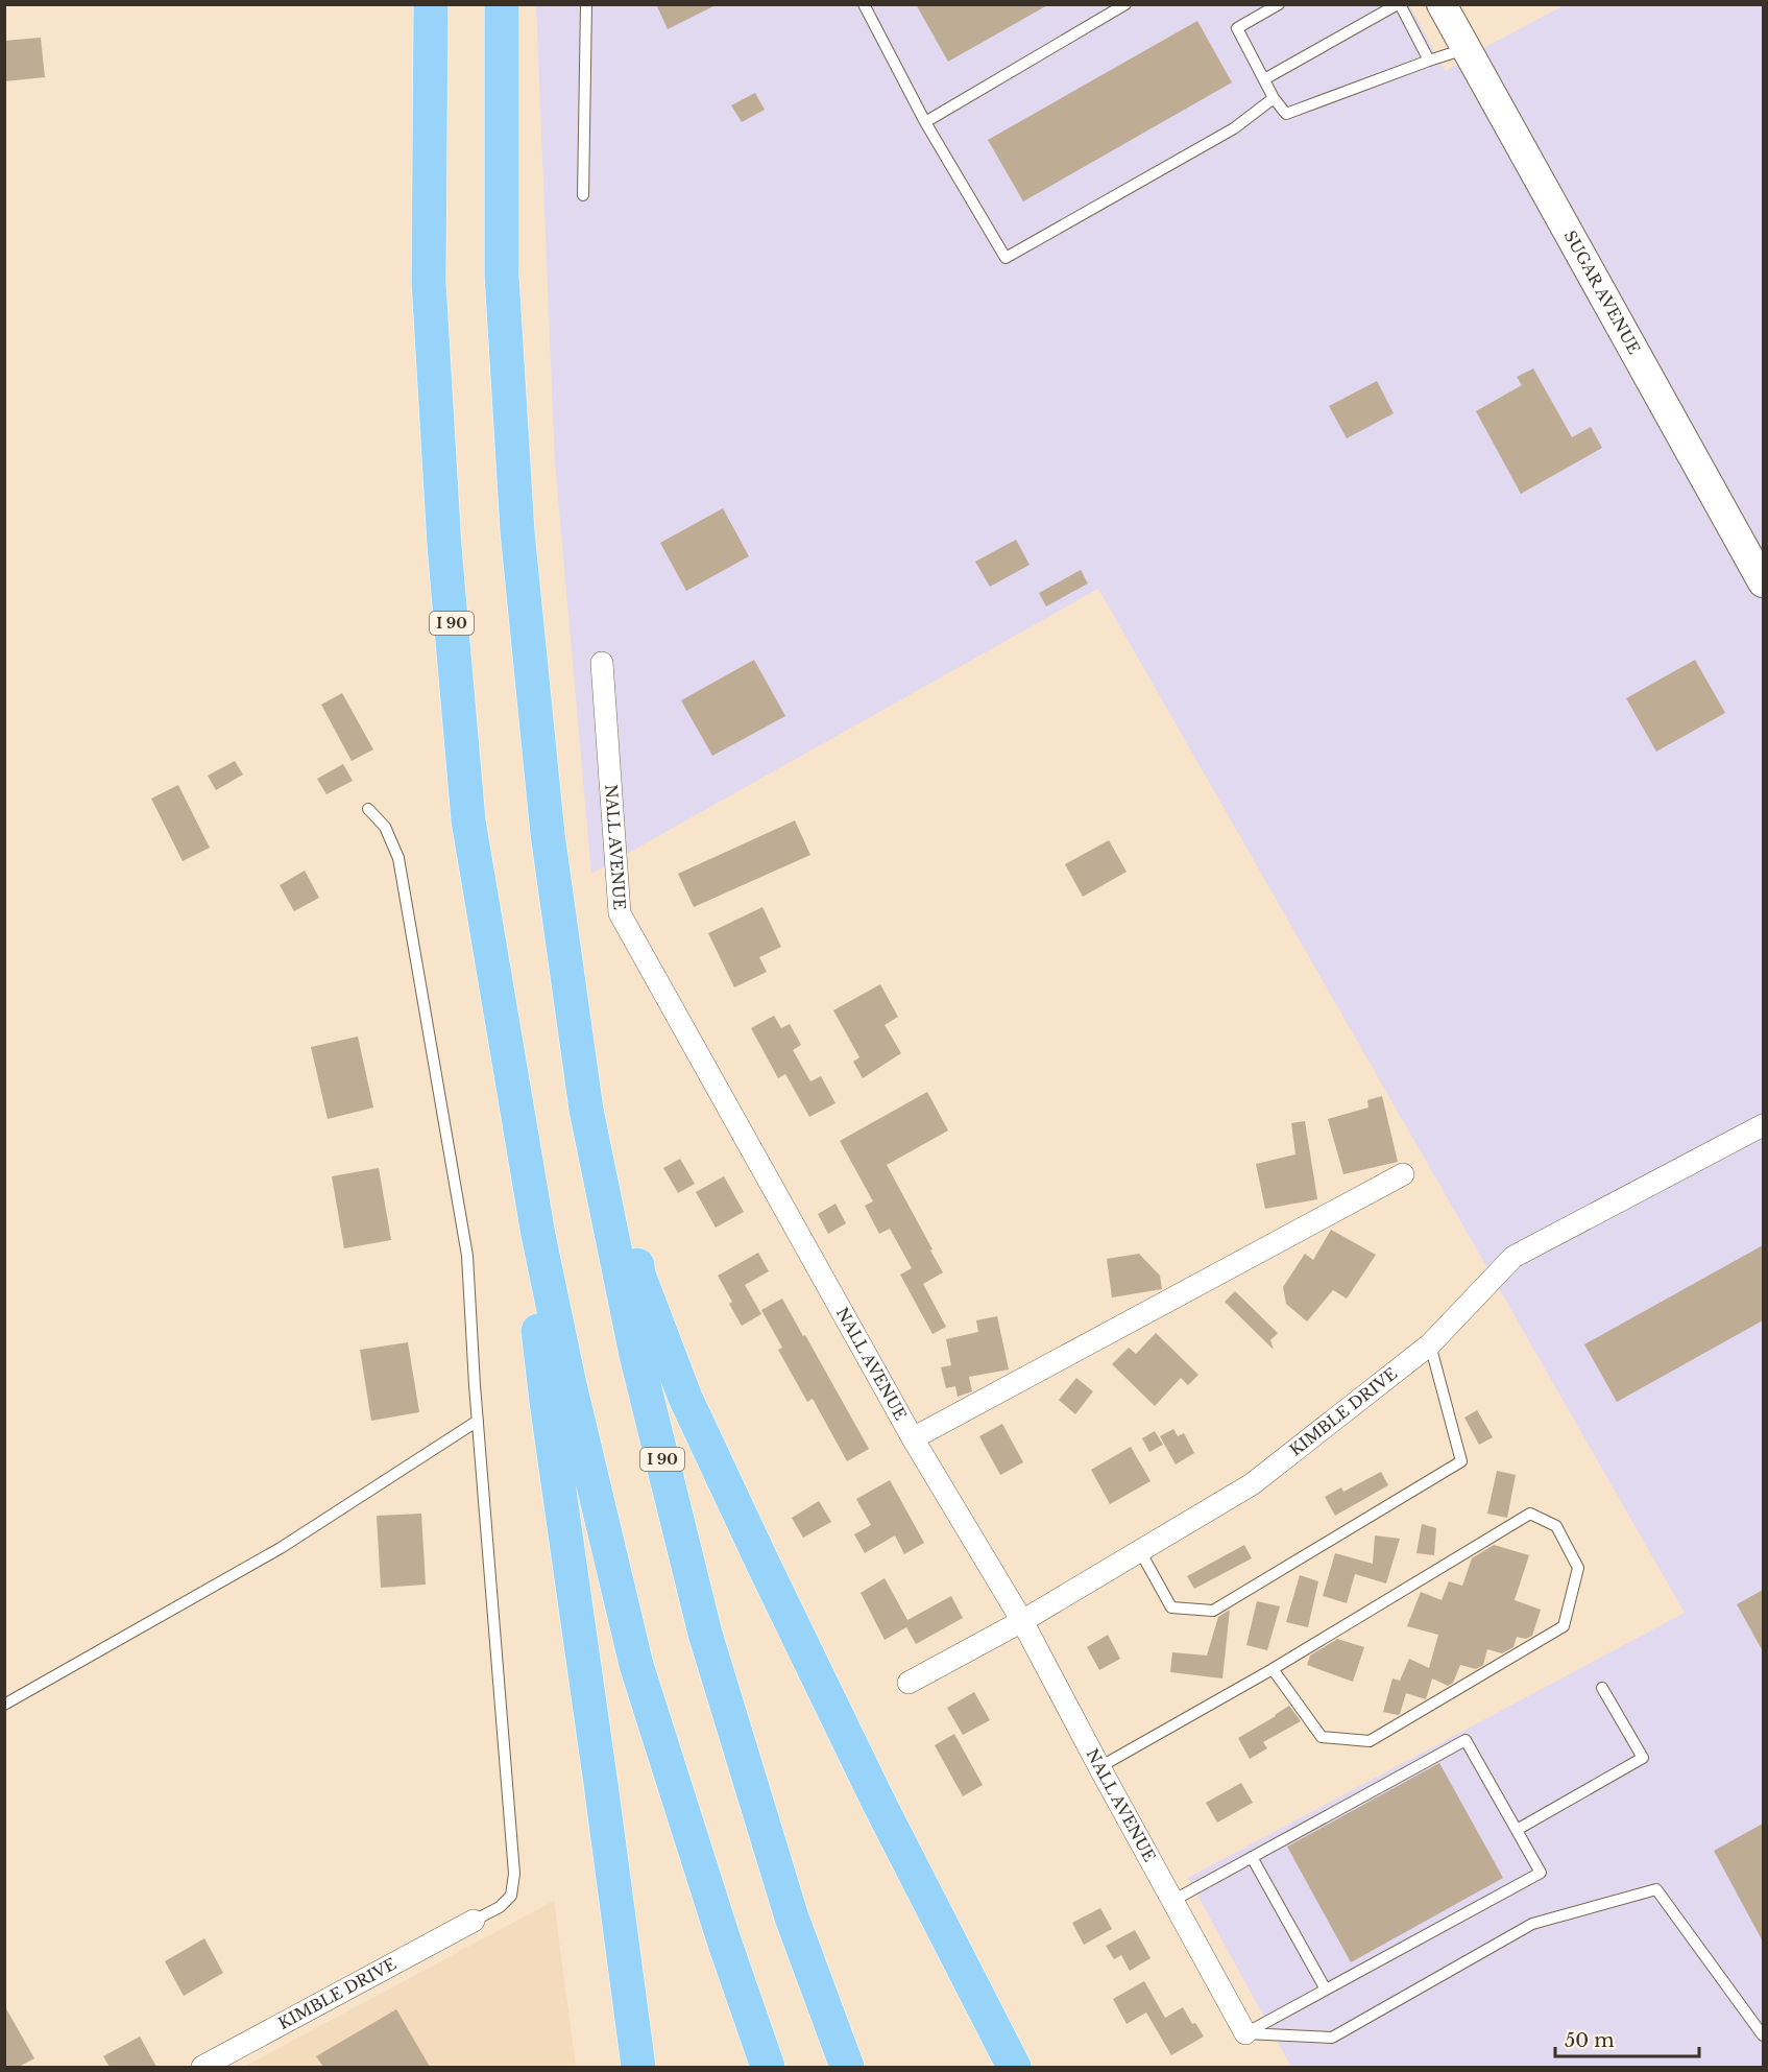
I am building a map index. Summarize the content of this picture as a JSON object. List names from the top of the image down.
{
  "streets": {
    "highway": ["I 90"],
    "main road": ["SUGAR AVENUE"],
    "street": ["NALL AVENUE", "KIMBLE DRIVE"]
  },
  "crossings": [
    ["NALL AVENUE", "KIMBLE DRIVE"]
  ],
  "scale_bar": "50 m"
}
